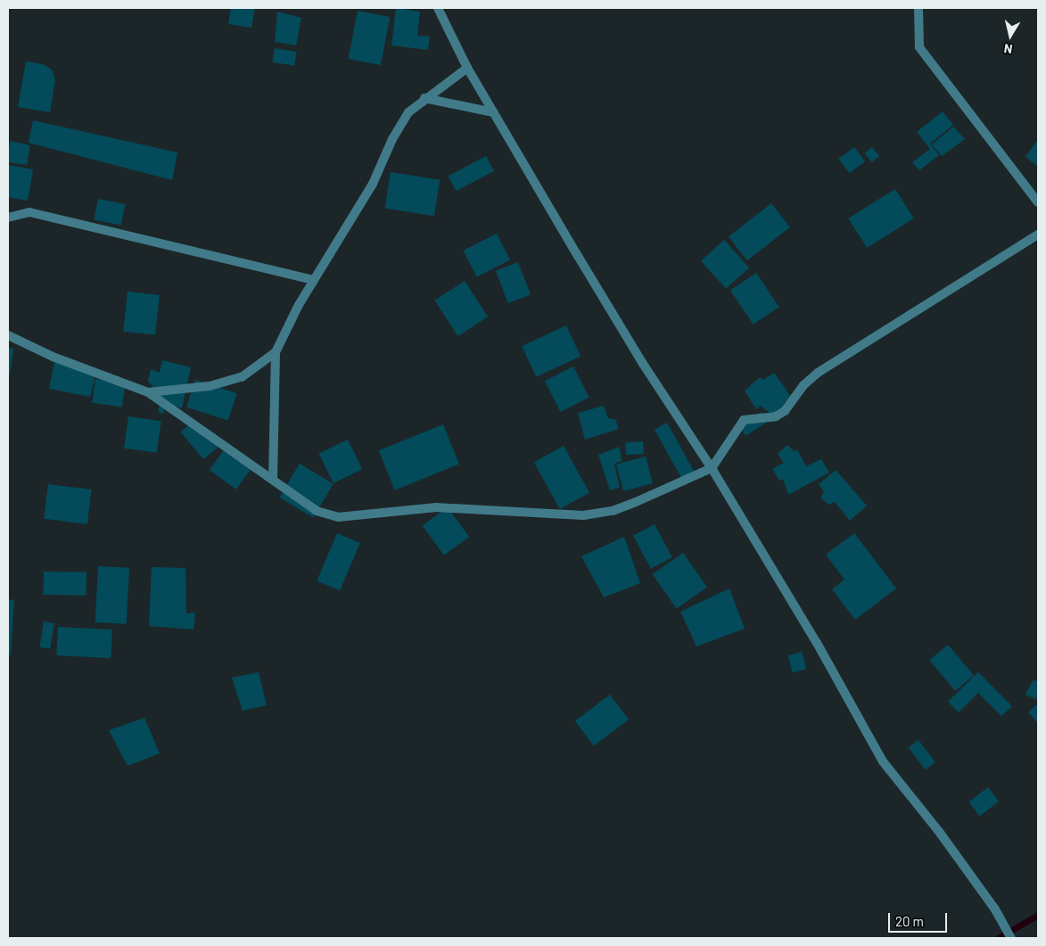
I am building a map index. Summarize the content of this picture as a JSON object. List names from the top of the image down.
{
  "scale_bar": "20 m",
  "north": "bottom"
}
